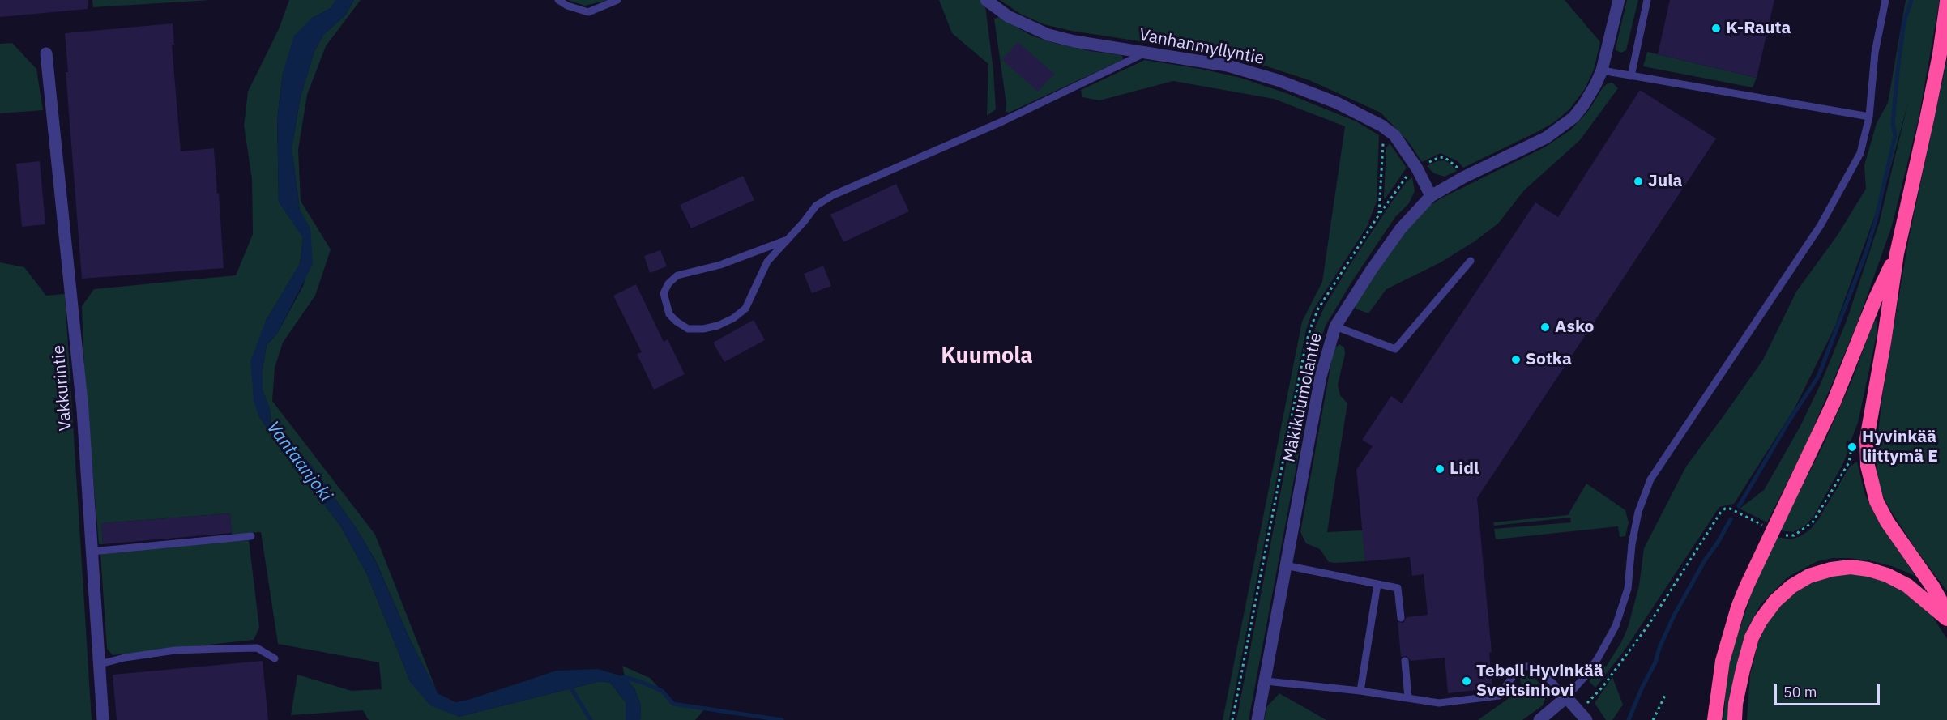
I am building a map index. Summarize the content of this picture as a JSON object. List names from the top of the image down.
{
  "streets": {
    "street": ["Vanhanmyllyntie", "Vakkurintie", "Mäkikuumolantie"]
  },
  "crossings": [
    ["Vanhanmyllyntie", "Mäkikuumolantie"]
  ],
  "districts": ["Kuumola"],
  "water": ["Vantaanjoki"],
  "places": [
    "K-Rauta",
    "Jula",
    "Asko",
    "Sotka",
    "Hyvinkää liittymä E",
    "Lidl",
    "Teboil Hyvinkää Sveitsinhovi"
  ],
  "scale_bar": "50 m"
}
